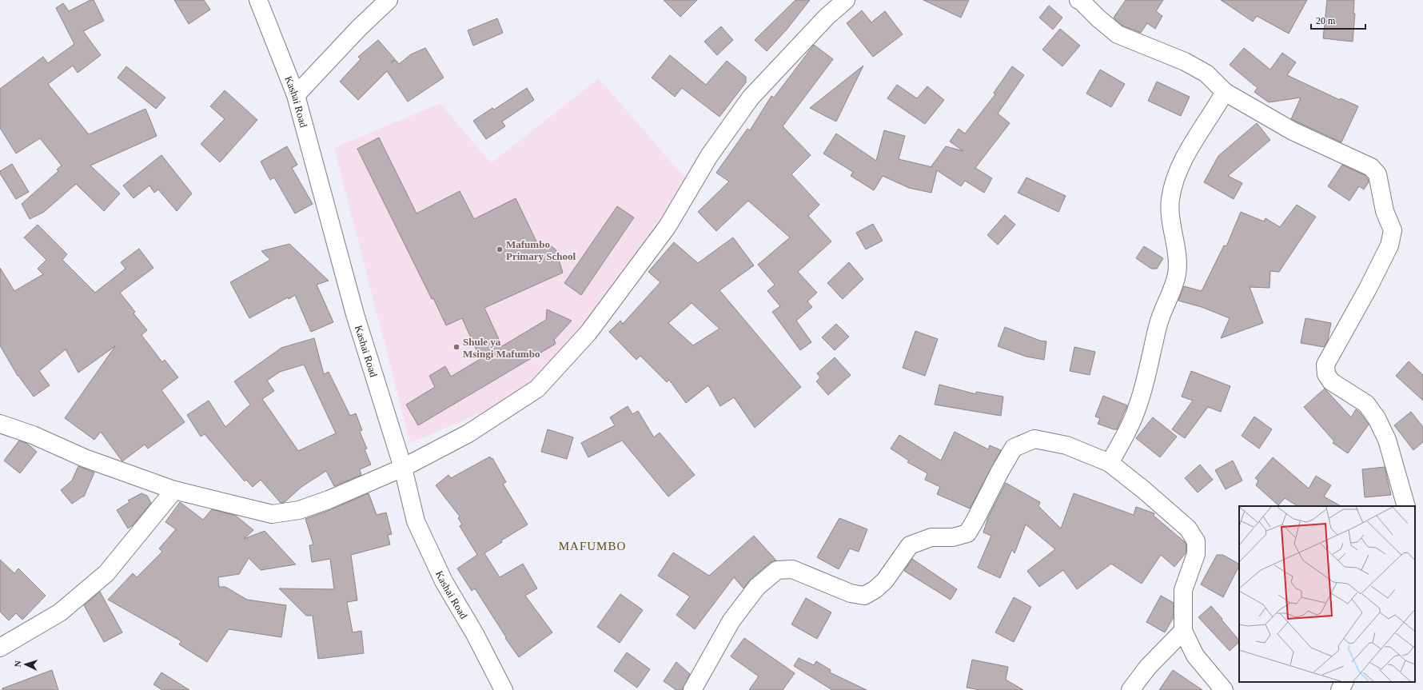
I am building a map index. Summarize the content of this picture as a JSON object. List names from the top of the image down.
{
  "streets": {
    "street": ["Kashai Road"]
  },
  "districts": ["MAFUMBO"],
  "places": ["Mafumbo Primary School", "Shule ya Msingi Mafumbo"],
  "scale_bar": "20 m",
  "north": "left"
}
